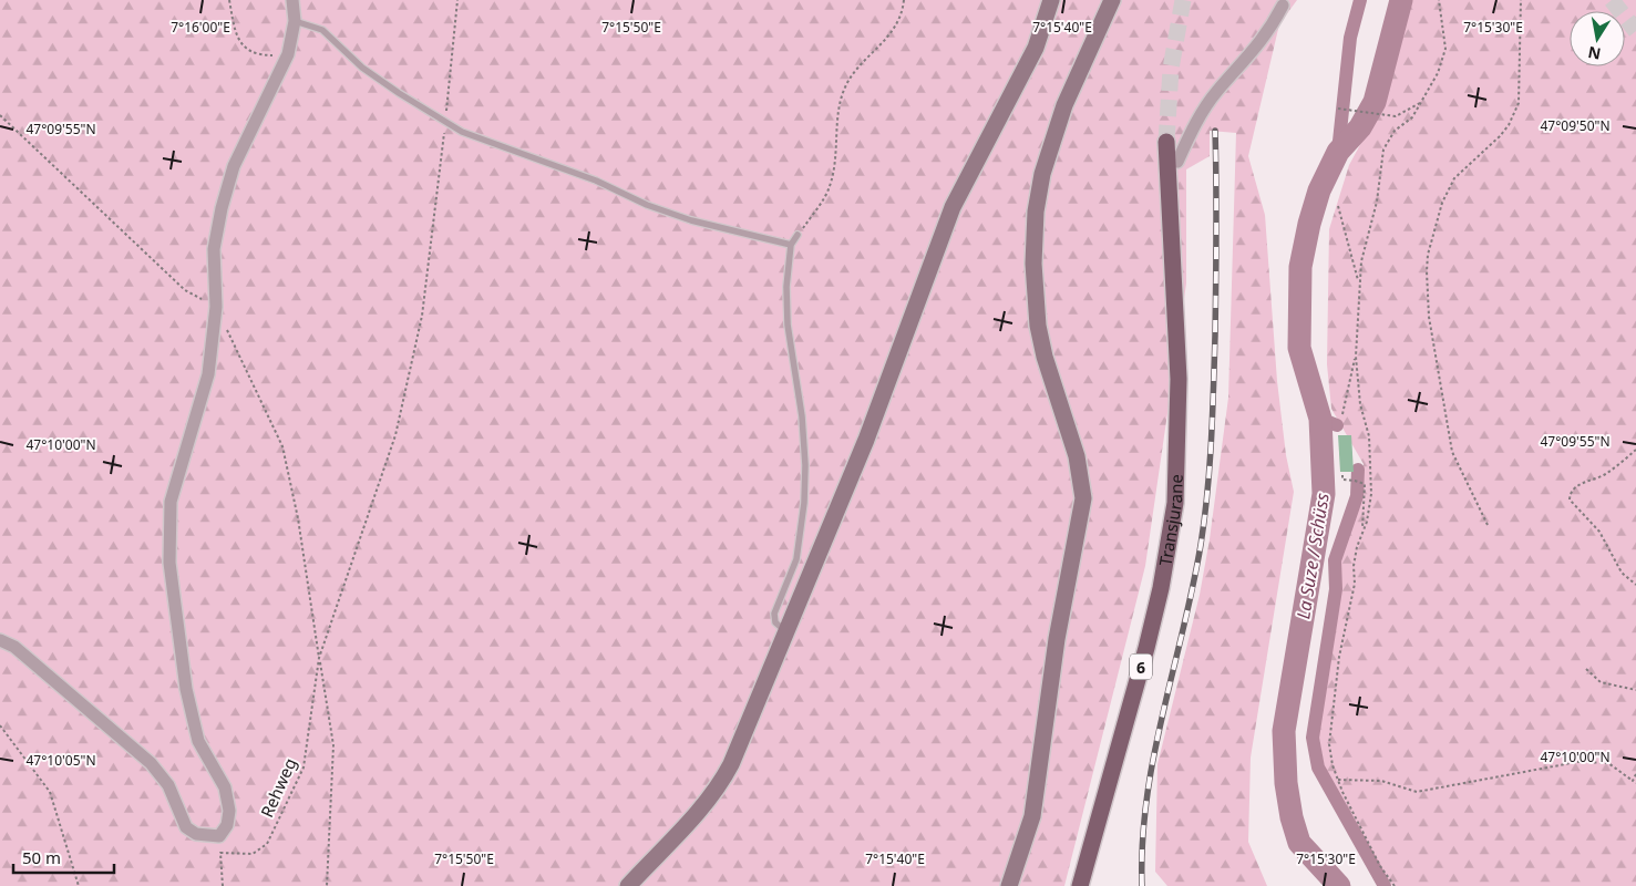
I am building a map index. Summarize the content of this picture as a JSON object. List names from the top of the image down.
{
  "streets": {
    "main road": ["Transjurane", "6"],
    "path": ["Rehweg"]
  },
  "water": ["La Suze / Schüss"],
  "scale_bar": "50 m",
  "north": "bottom",
  "coordinates": [
    "7°16'00\"E",
    "7°15'50\"E",
    "7°15'40\"E",
    "7°15'30\"E",
    "47°09'50\"N",
    "47°09'55\"N",
    "47°10'00\"N",
    "47°10'05\"N"
  ]
}
